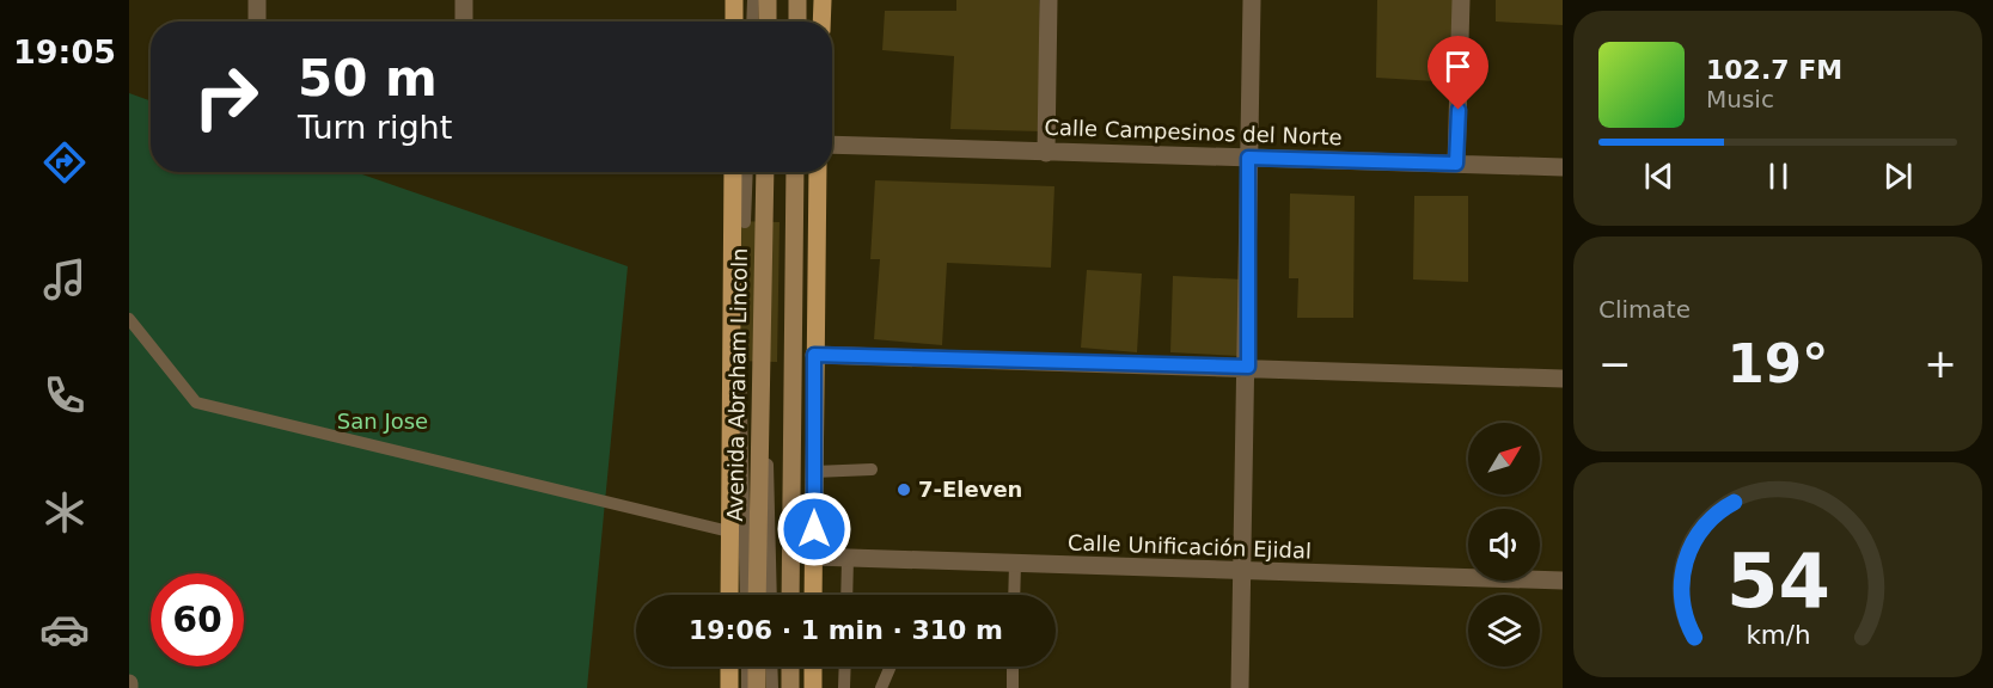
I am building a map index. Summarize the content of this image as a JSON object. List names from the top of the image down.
{
  "streets": {
    "main road": ["Avenida Abraham Lincoln"],
    "street": ["Calle Campesinos del Norte", "Calle Unificación Ejidal"]
  },
  "parks": ["San Jose"],
  "places": ["7-Eleven"],
  "north": "top right",
  "page": {
    "tabs": "19:05",
    "turn": ["50 m", "Turn right"],
    "song": ["102.7 FM", "Music"],
    "tile": "Climate",
    "heat": ["−", "19°", "+"],
    "limit": "60",
    "trip": "19:06 · 1 min · 310 m",
    "gauge": ["54", "km/h"]
  }
}
